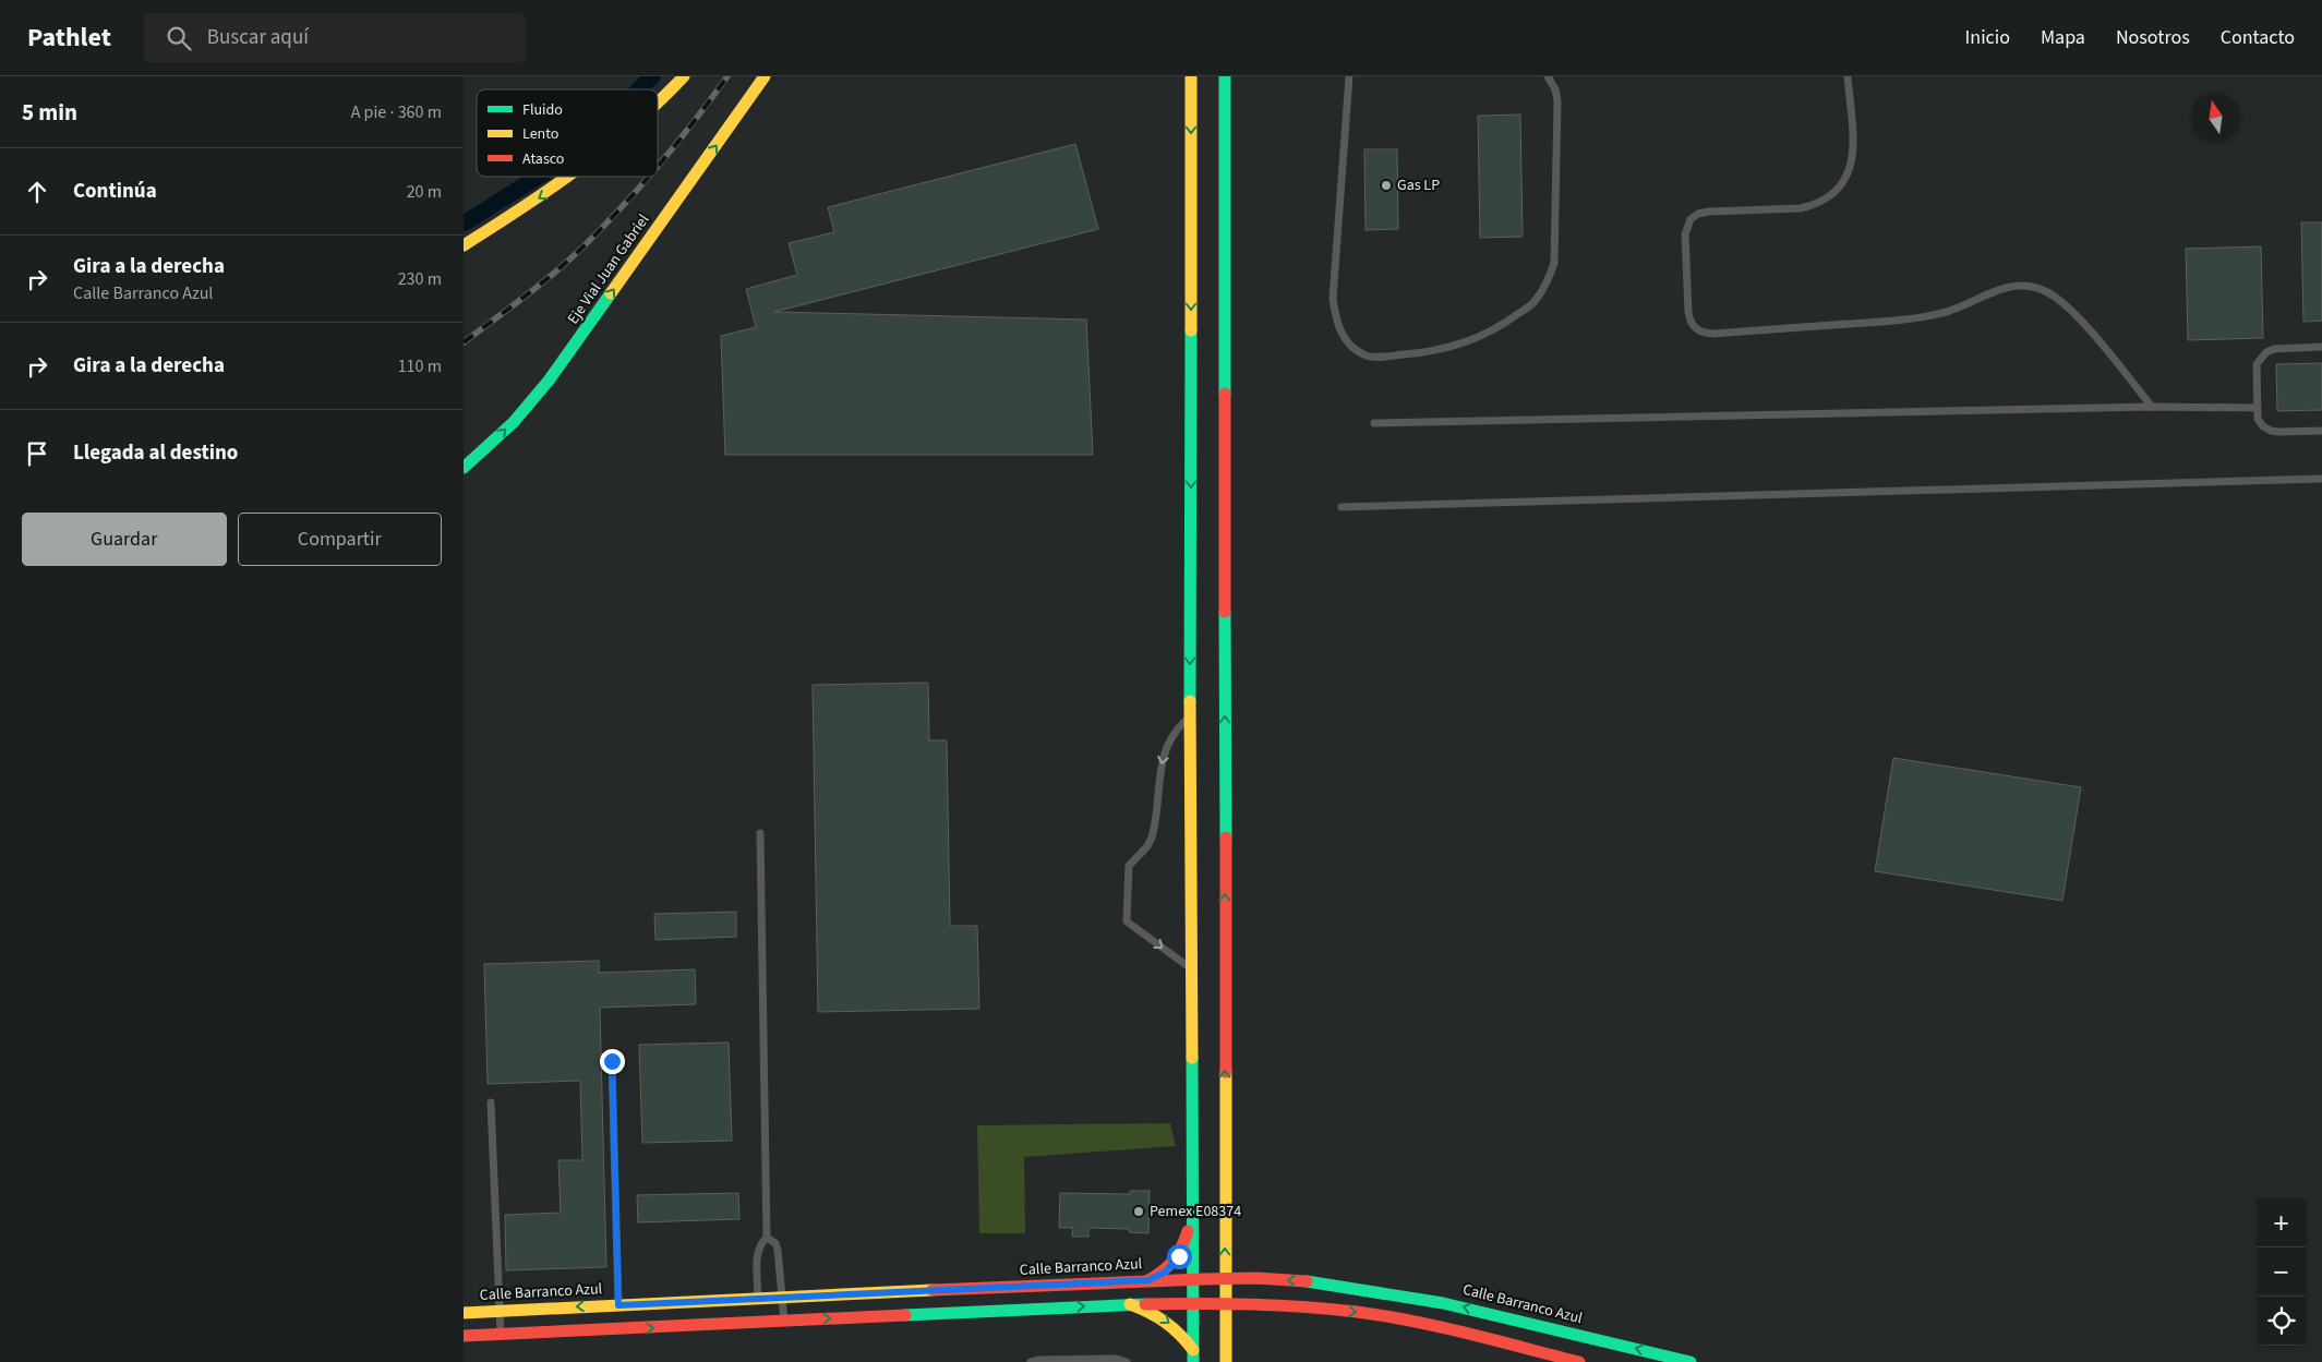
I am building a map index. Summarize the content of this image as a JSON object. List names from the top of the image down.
{
  "streets": {
    "main road": ["Eje Vial Juan Gabriel", "Calle Barranco Azul"]
  },
  "one_way": ["Eje Vial Juan Gabriel"],
  "places": ["Gas LP", "Pemex E08374"],
  "legend": ["Fluido", "Lento", "Atasco"],
  "north": "top",
  "page": {
    "header": "Pathlet",
    "search": "Buscar aquí",
    "nav": [
      "Inicio",
      "Mapa",
      "Nosotros",
      "Contacto"
    ],
    "heading": ["5 min", "A pie · 360 m"],
    "list": [
      ["Continúa", "20 m"],
      ["Gira a la derecha", "Calle Barranco Azul", "230 m"],
      ["Gira a la derecha", "110 m"],
      "Llegada al destino"
    ],
    "buttons": ["Guardar", "Compartir"],
    "map_buttons": ["+", "−"]
  }
}
